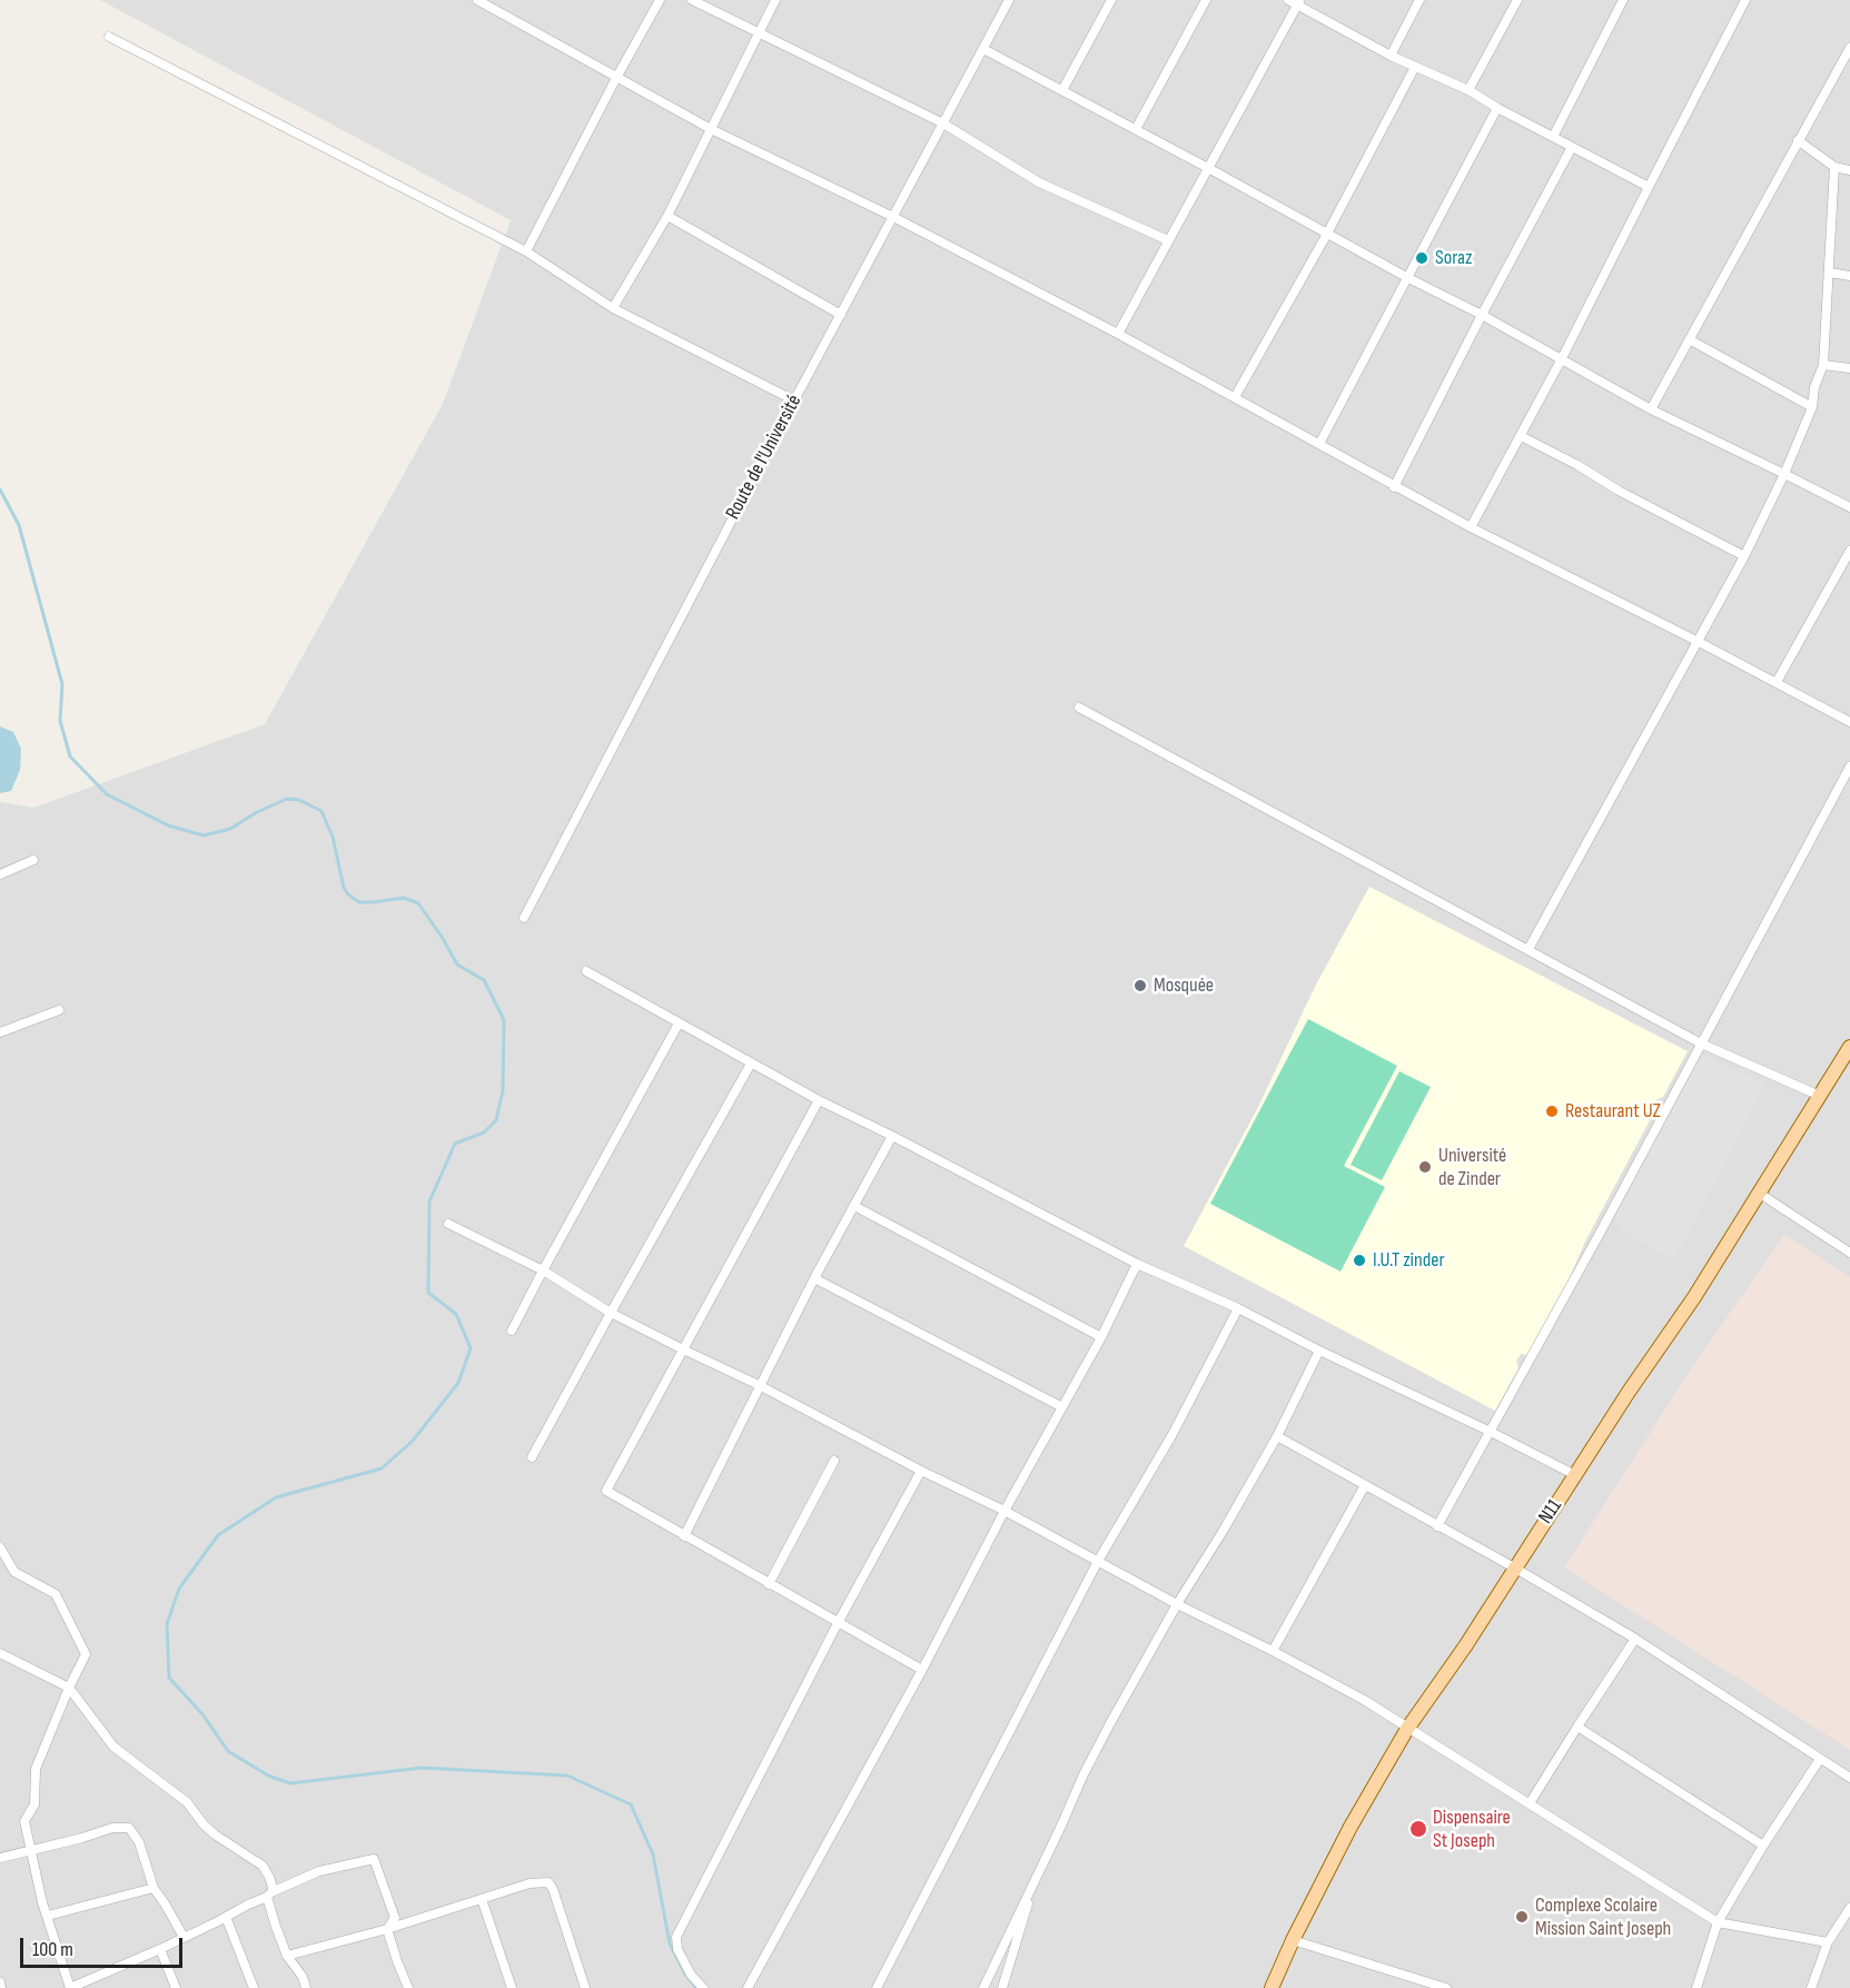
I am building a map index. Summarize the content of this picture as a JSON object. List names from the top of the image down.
{
  "streets": {
    "main road": ["N11"],
    "street": ["Route de l'Université"]
  },
  "places": [
    "Soraz",
    "Mosquée",
    "Restaurant UZ",
    "Université de Zinder",
    "I.U.T zinder",
    "Dispensaire St Joseph",
    "Complexe Scolaire Mission Saint Joseph"
  ],
  "scale_bar": "100 m"
}
